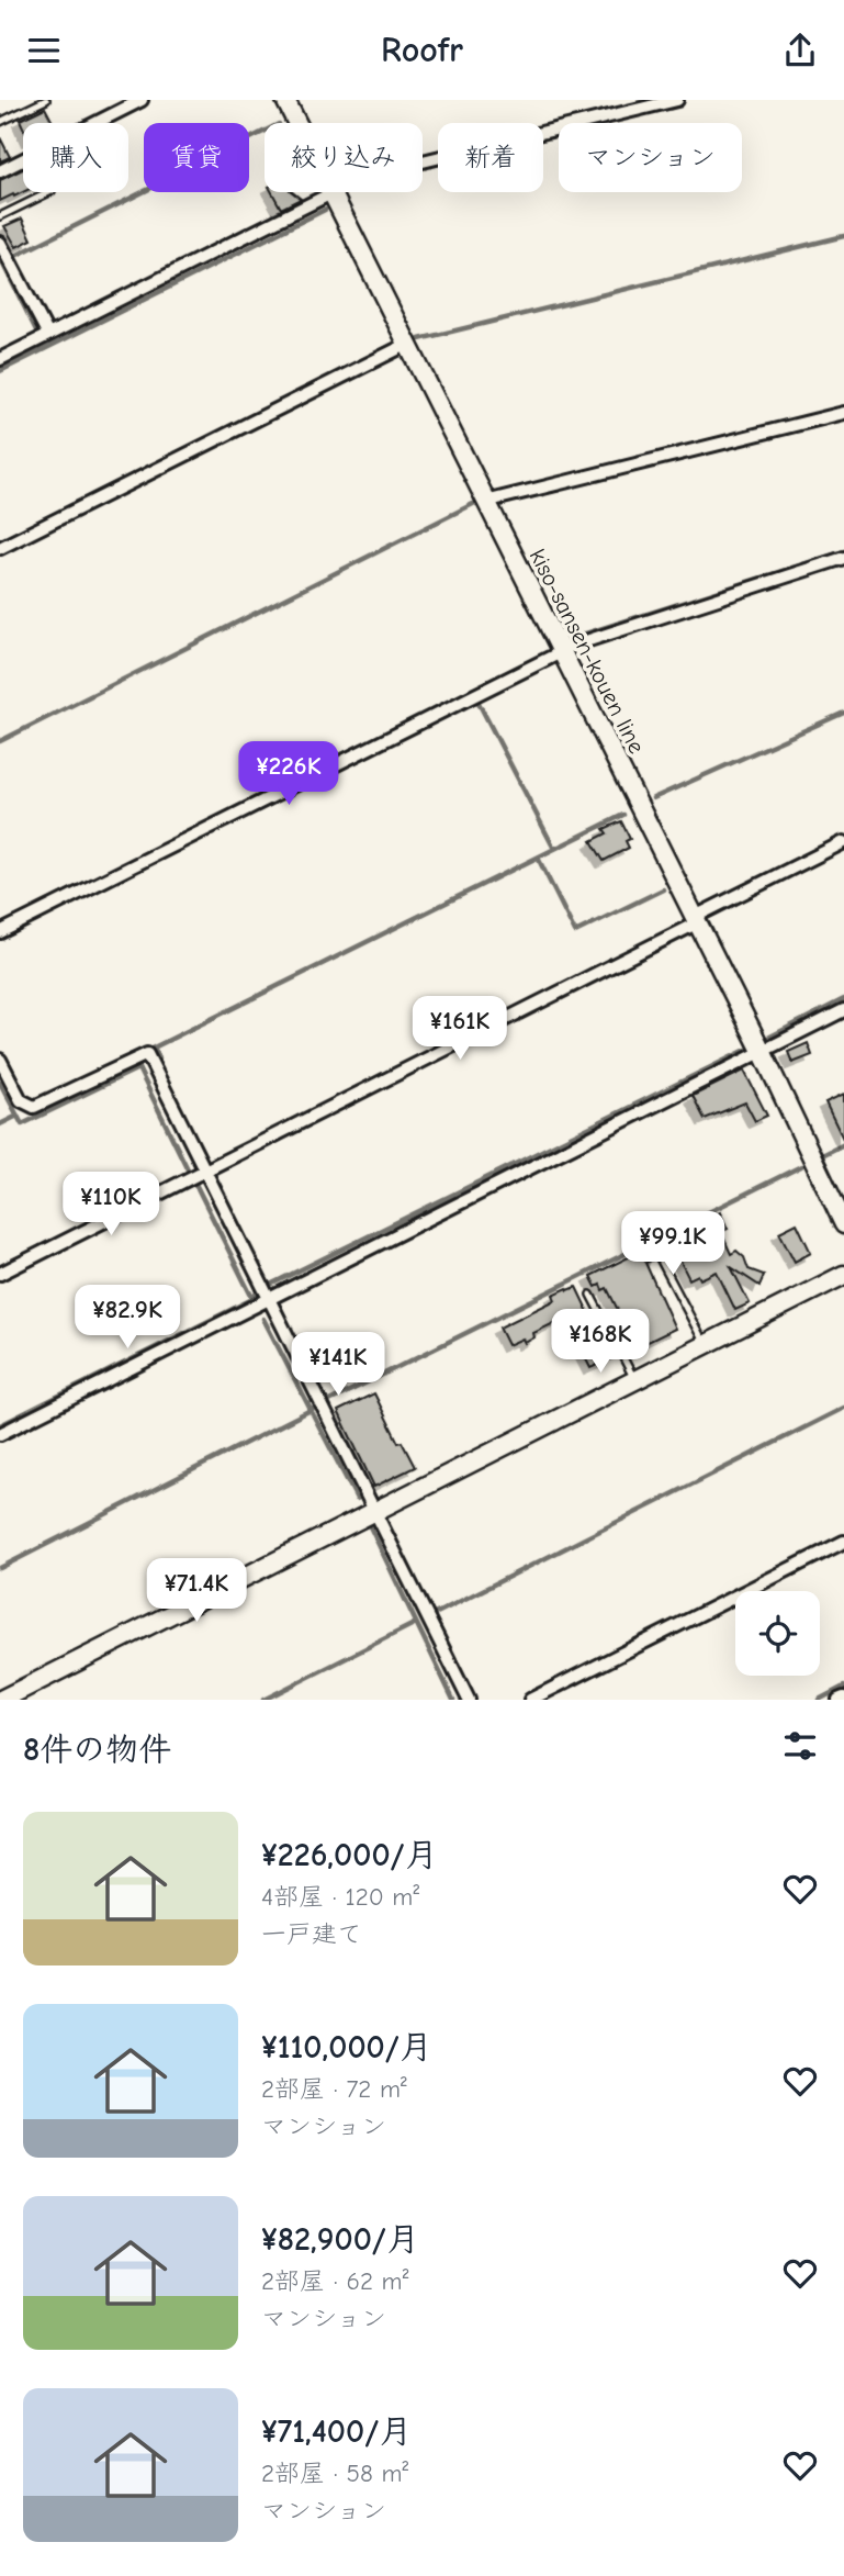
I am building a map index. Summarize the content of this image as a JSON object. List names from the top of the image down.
{
  "streets": {
    "main road": ["kiso-sansen-kouen line"]
  },
  "page": {
    "header": "Roofr",
    "chip": [
      "購入",
      "賃貸",
      "絞り込み",
      "新着",
      "マンション"
    ],
    "price": [
      "¥226K",
      "¥161K",
      "¥110K",
      "¥99.1K",
      "¥82.9K",
      "¥168K",
      "¥141K",
      "¥71.4K"
    ],
    "heading": "8件の物件",
    "list": [
      {
        "name": "¥226,000/月",
        "note": "4部屋 · 120 m² · 一戸建て"
      },
      {
        "name": "¥110,000/月",
        "note": "2部屋 · 72 m² · マンション"
      },
      {
        "name": "¥82,900/月",
        "note": "2部屋 · 62 m² · マンション"
      },
      {
        "name": "¥71,400/月",
        "note": "2部屋 · 58 m² · マンション"
      }
    ]
  }
}
